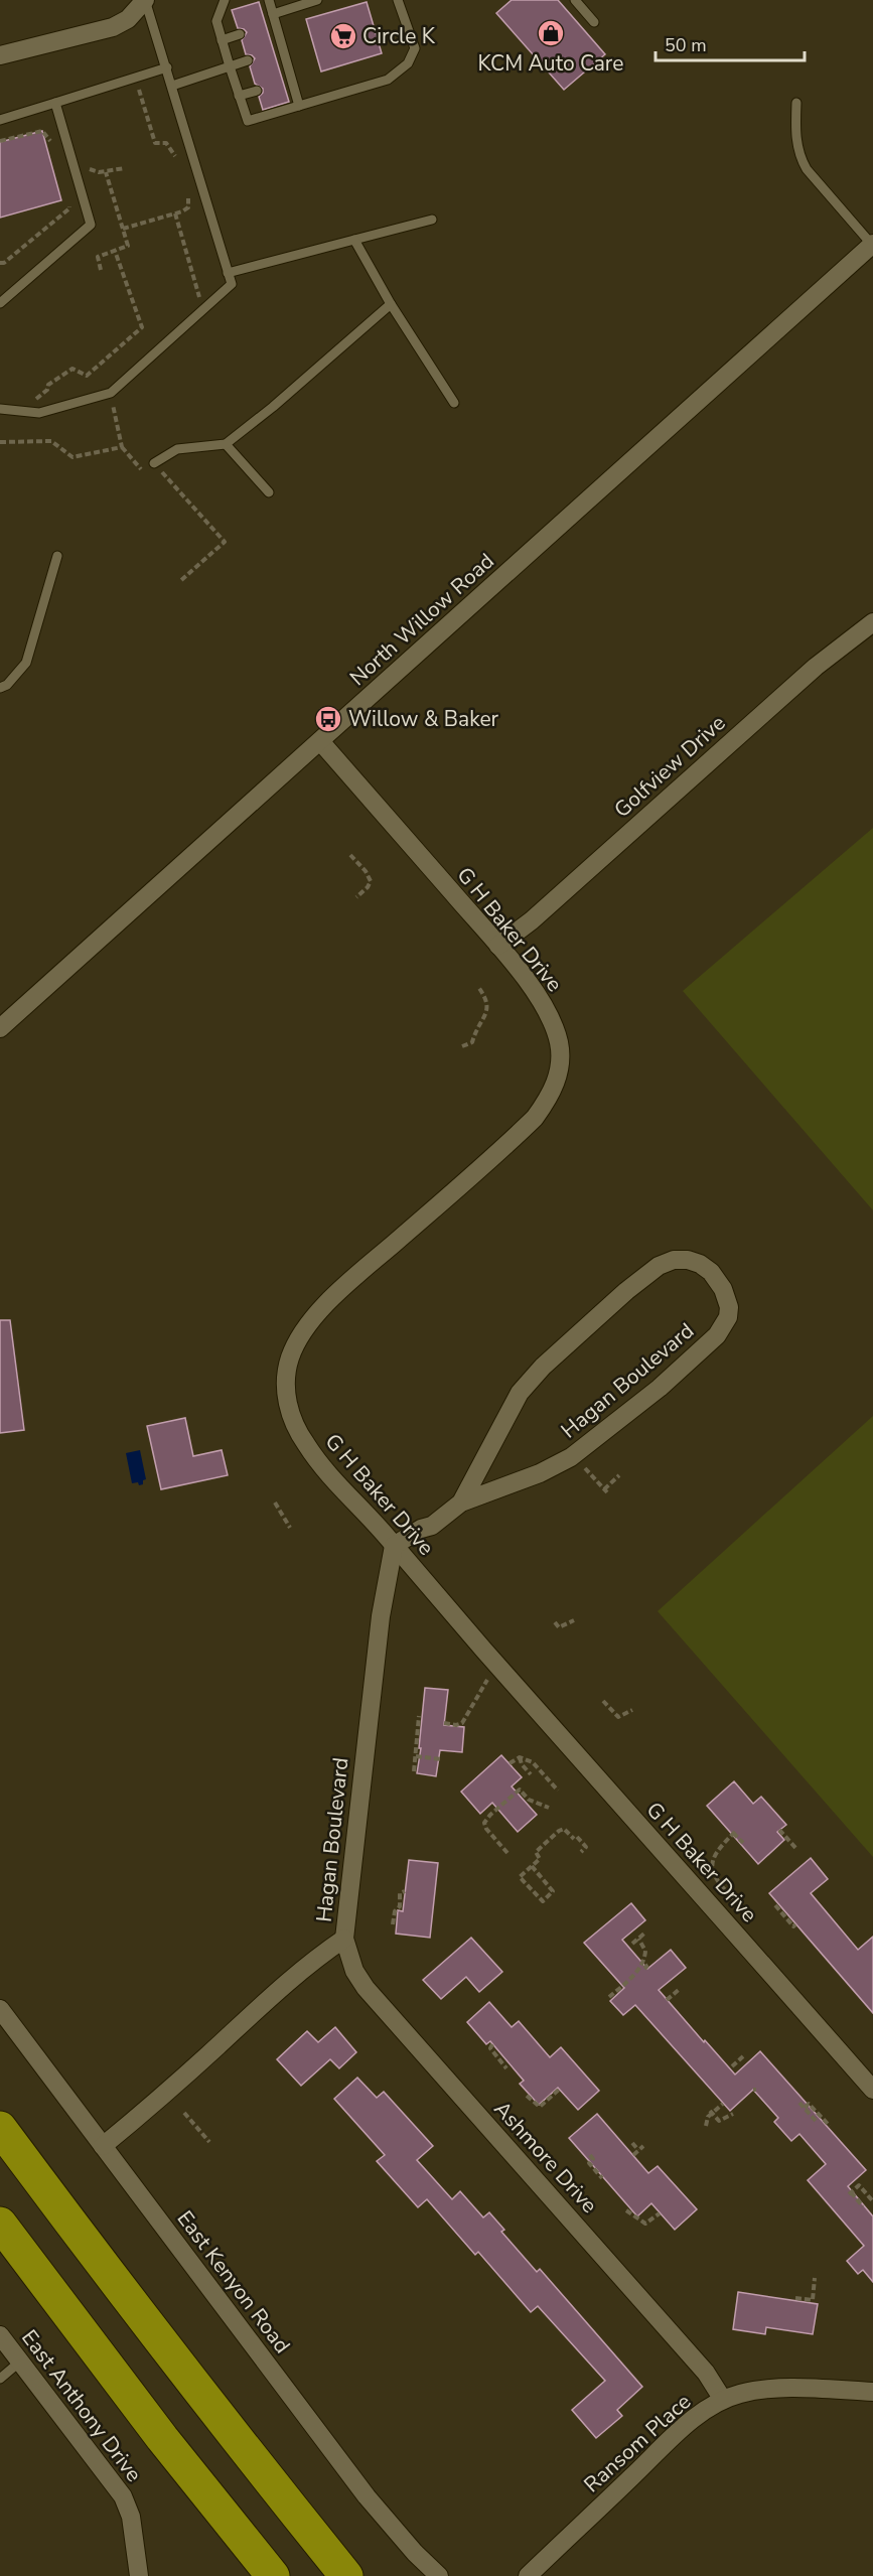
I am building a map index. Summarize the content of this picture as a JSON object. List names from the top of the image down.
{
  "streets": {
    "street": [
      "North Willow Road",
      "Golfview Drive",
      "G H Baker Drive",
      "Hagan Boulevard",
      "Ashmore Drive",
      "East Kenyon Road",
      "East Anthony Drive",
      "Ransom Place"
    ]
  },
  "crossings": [
    ["North Willow Road", "G H Baker Drive"],
    ["Golfview Drive", "G H Baker Drive"],
    ["G H Baker Drive", "Hagan Boulevard"],
    ["Hagan Boulevard", "Ashmore Drive"],
    ["Hagan Boulevard", "East Kenyon Road"],
    ["Ashmore Drive", "Ransom Place"]
  ],
  "places": {
    "shop": ["KCM Auto Care"],
    "supermarket": ["Circle K"],
    "bus stop": ["Willow & Baker"]
  },
  "scale_bar": "50 m"
}
